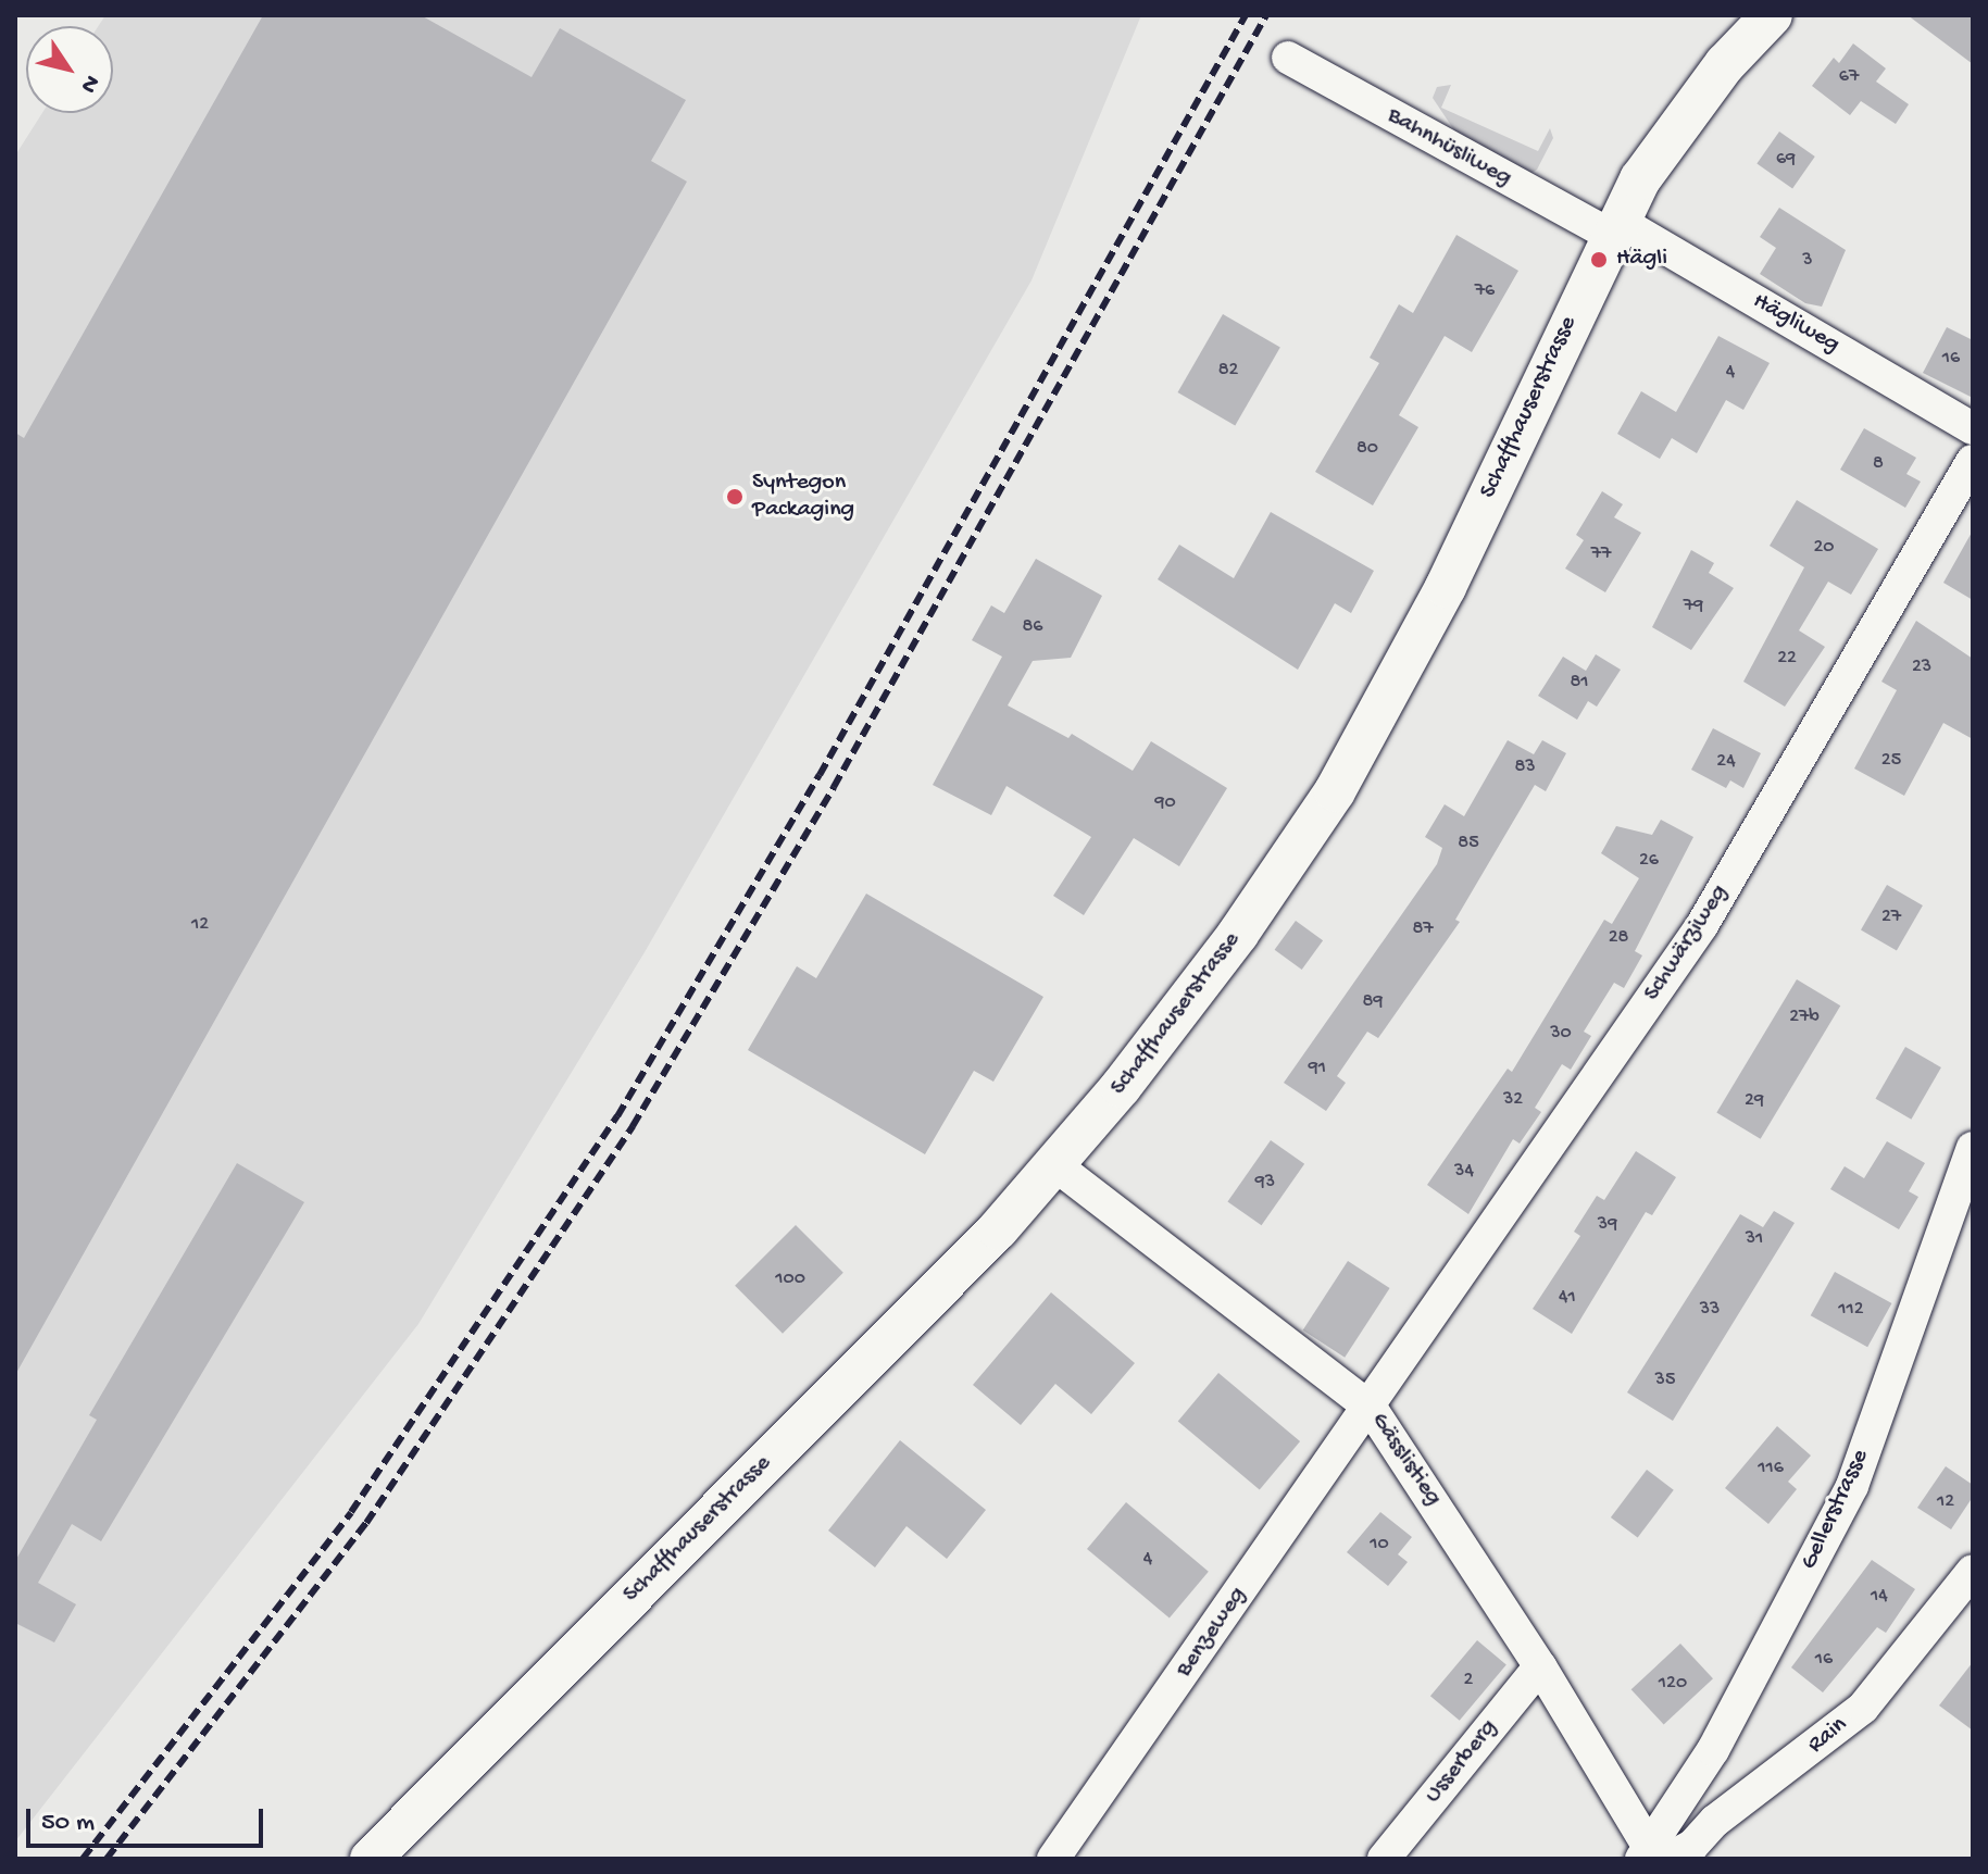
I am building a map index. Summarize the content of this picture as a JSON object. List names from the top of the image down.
{
  "streets": {
    "main road": ["Schaffhauserstrasse"],
    "street": [
      "Bahnhüsliweg",
      "Hägliweg",
      "Schwärziweg",
      "Gässlistieg",
      "Gellerstrasse",
      "Benzeweg",
      "Rain",
      "Usserberg"
    ]
  },
  "crossings": [
    ["Bahnhüsliweg", "Hägliweg"],
    ["Bahnhüsliweg", "Schaffhauserstrasse"],
    ["Hägliweg", "Schaffhauserstrasse"],
    ["Schaffhauserstrasse", "Gässlistieg"],
    ["Schwärziweg", "Gässlistieg"],
    ["Schwärziweg", "Benzeweg"],
    ["Gässlistieg", "Gellerstrasse"],
    ["Gässlistieg", "Benzeweg"],
    ["Gässlistieg", "Rain"],
    ["Gässlistieg", "Usserberg"],
    ["Gellerstrasse", "Rain"]
  ],
  "places": ["Hägli", "Syntegon Packaging"],
  "house_numbers": [
    "67",
    "69",
    "3",
    "76",
    "16",
    "82",
    "4",
    "80",
    "8",
    "20",
    "77",
    "79",
    "86",
    "22",
    "23",
    "81",
    "25",
    "24",
    "83",
    "90",
    "85",
    "26",
    "27",
    "12",
    "87",
    "28",
    "89",
    "27b",
    "30",
    "91",
    "32",
    "29",
    "34",
    "93",
    "39",
    "31",
    "100",
    "41",
    "33",
    "112",
    "35",
    "116",
    "12",
    "10",
    "4",
    "14",
    "16",
    "2",
    "120"
  ],
  "scale_bar": "50 m",
  "north": "bottom right"
}
